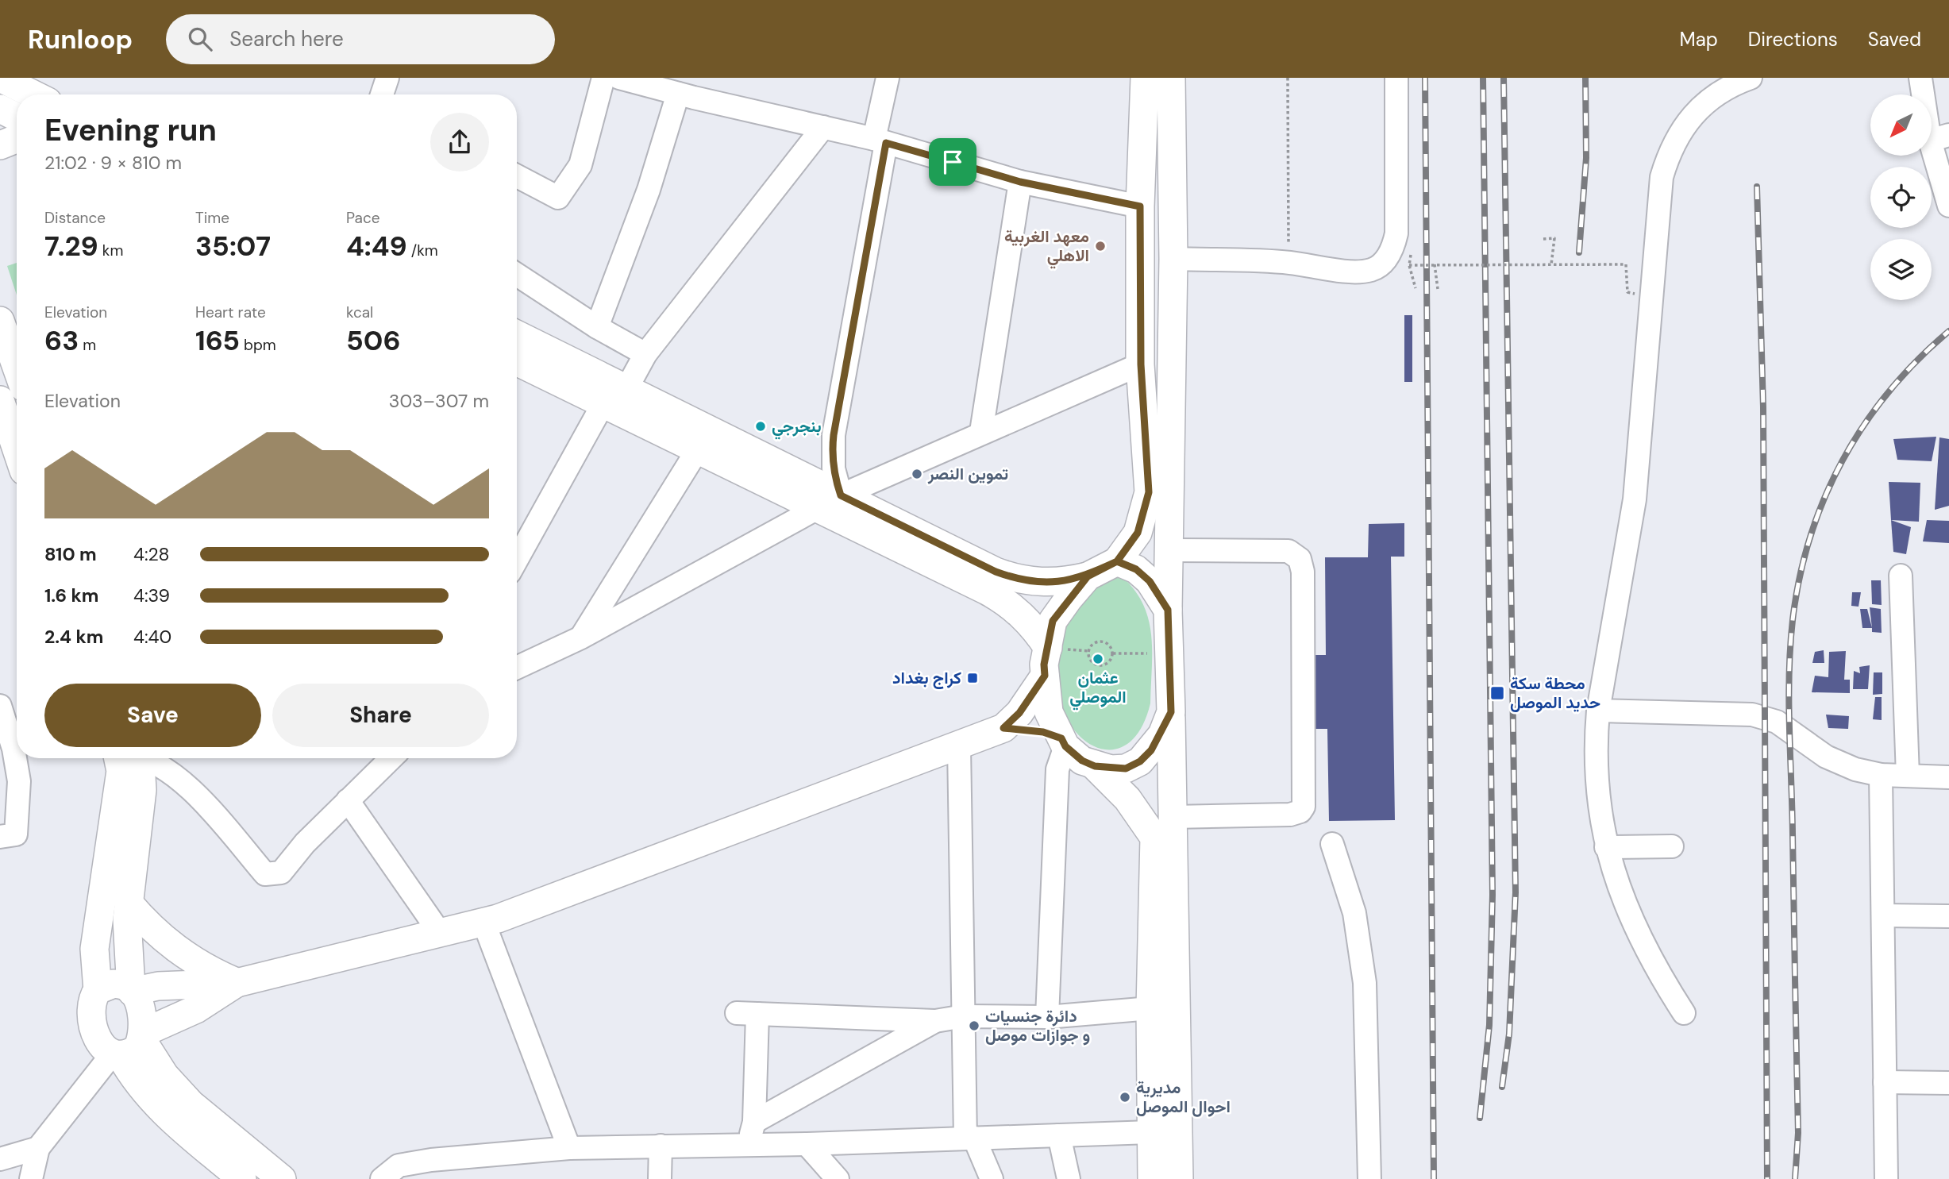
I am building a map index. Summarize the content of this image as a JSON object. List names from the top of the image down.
{
  "places": {
    "other": [
      "معهد الغربية الاهلي",
      "بنجرجي",
      "تموين النصر",
      "عثمان الموصلي",
      "دائرة جنسيات و جوازات موصل",
      "مديرية احوال الموصل"
    ],
    "transit": ["كراج بغداد", "محطة سكة حديد الموصل"]
  },
  "north": "bottom left",
  "page": {
    "header": "Runloop",
    "search": "Search here",
    "nav": ["Map", "Directions", "Saved"],
    "heading": ["Evening run", "21:02 · 9 × 810 m"],
    "stats": [
      ["Distance", "7.29 km"],
      ["Time", "35:07"],
      ["Pace", "4:49 /km"],
      ["Elevation", "63 m"],
      ["Heart rate", "165 bpm"],
      ["kcal", "506"]
    ],
    "chart": ["Elevation", "303–307 m"],
    "list": [
      {
        "name": "810 m",
        "note": "4:28"
      },
      {
        "name": "1.6 km",
        "note": "4:39"
      },
      {
        "name": "2.4 km",
        "note": "4:40"
      }
    ],
    "buttons": ["Save", "Share"]
  }
}
